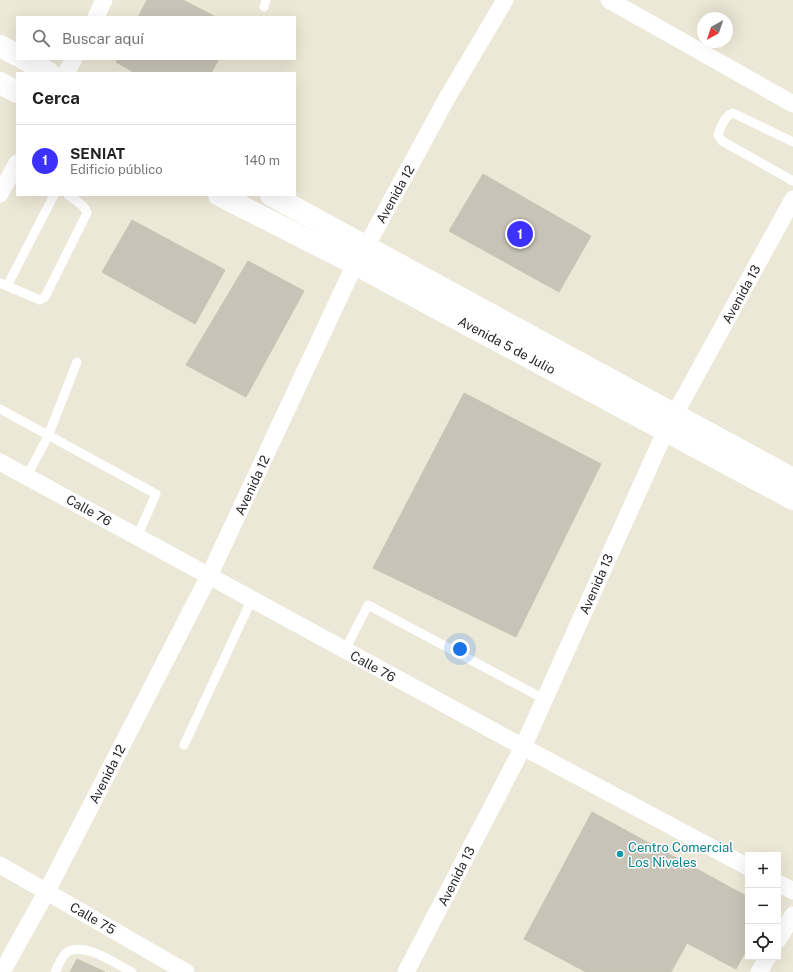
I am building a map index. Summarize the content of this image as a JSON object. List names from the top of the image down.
{
  "streets": {
    "main road": ["Avenida 5 de Julio"],
    "street": [
      "Avenida 12",
      "Avenida 13",
      "Calle 76",
      "Calle 75"
    ]
  },
  "crossings": [
    ["Avenida 12", "Avenida 5 de Julio"],
    ["Avenida 12", "Calle 76"],
    ["Avenida 12", "Calle 75"],
    ["Avenida 13", "Avenida 5 de Julio"],
    ["Avenida 13", "Calle 76"]
  ],
  "places": ["Centro Comercial Los Niveles"],
  "north": "bottom left",
  "page": {
    "search": "Buscar aquí",
    "heading": "Cerca",
    "list": [
      {
        "mark": "1",
        "name": "SENIAT",
        "note": "Edificio público",
        "value": "140 m"
      }
    ],
    "pins": "1",
    "map_buttons": ["+", "−"]
  }
}
